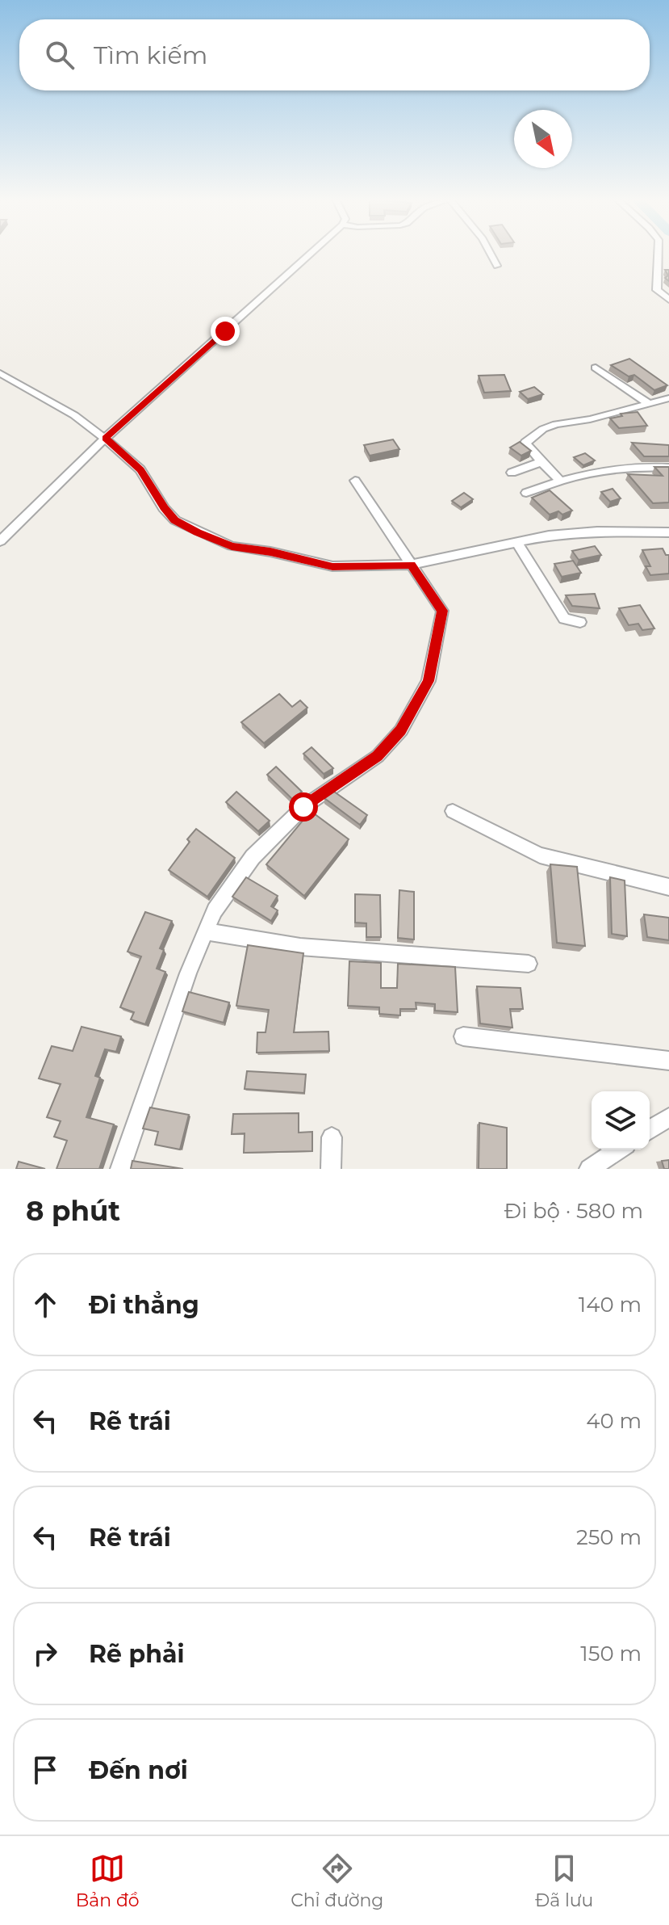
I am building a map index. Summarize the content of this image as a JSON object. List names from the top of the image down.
{
  "north": "bottom right",
  "page": {
    "search": "Tìm kiếm",
    "heading": ["8 phút", "Đi bộ · 580 m"],
    "list": [
      ["Đi thẳng", "140 m"],
      ["Rẽ trái", "40 m"],
      ["Rẽ trái", "250 m"],
      ["Rẽ phải", "150 m"],
      "Đến nơi"
    ],
    "nav": ["Bản đồ", "Chỉ đường", "Đã lưu"]
  }
}
